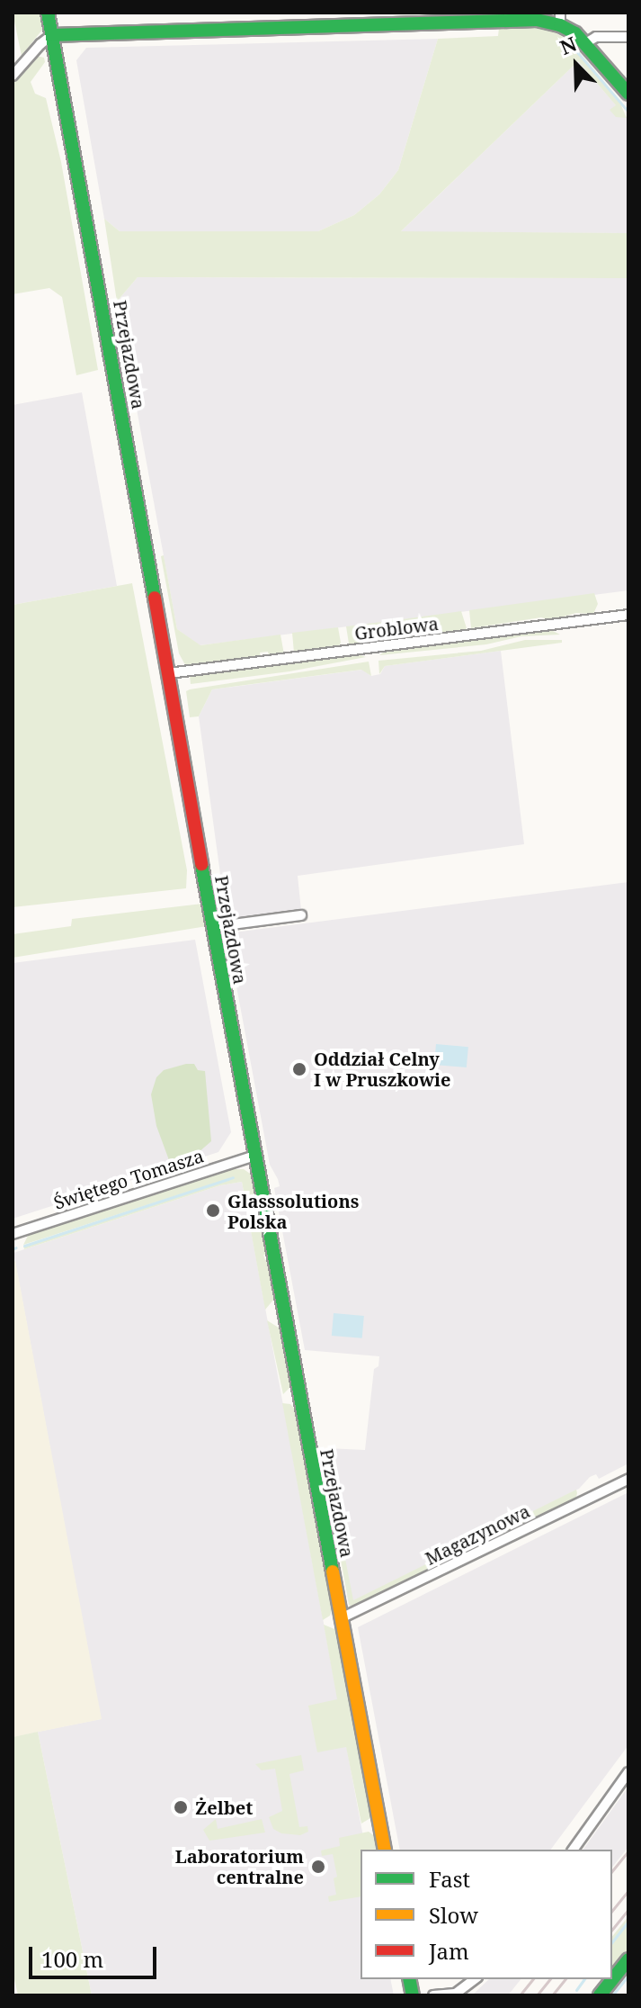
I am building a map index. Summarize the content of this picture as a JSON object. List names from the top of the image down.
{
  "streets": {
    "street": [
      "Przejazdowa",
      "Groblowa",
      "Świętego Tomasza",
      "Magazynowa"
    ]
  },
  "crossings": [
    ["Przejazdowa", "Groblowa"],
    ["Przejazdowa", "Świętego Tomasza"],
    ["Przejazdowa", "Magazynowa"]
  ],
  "places": [
    "Oddział Celny I w Pruszkowie",
    "Glasssolutions Polska",
    "Żelbet",
    "Laboratorium centralne"
  ],
  "legend": ["Fast", "Slow", "Jam"],
  "scale_bar": "100 m",
  "north": "top left"
}
